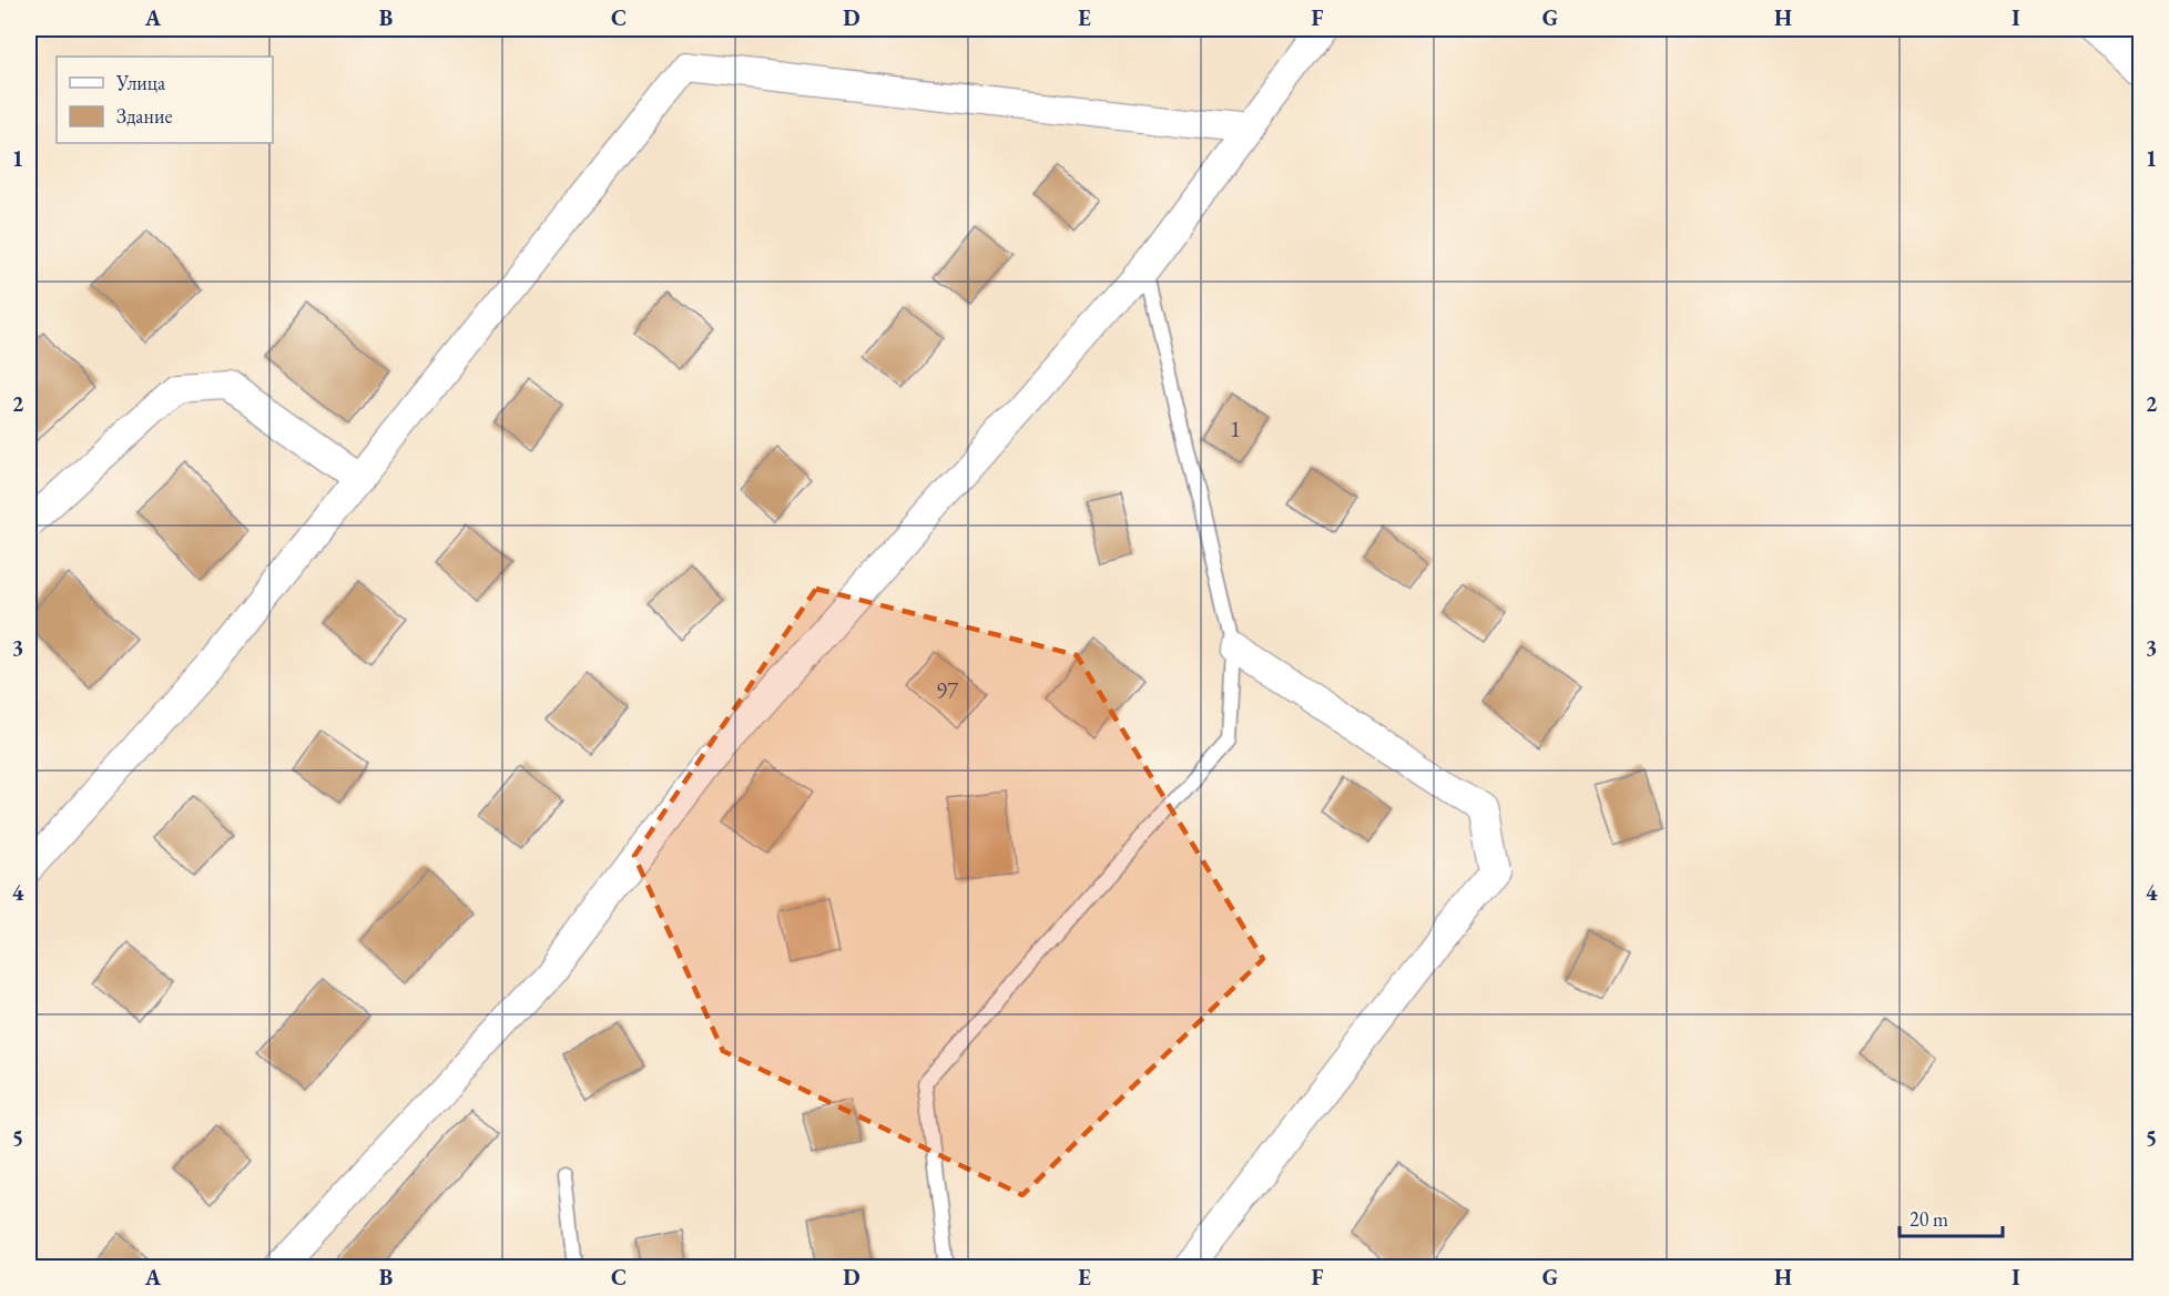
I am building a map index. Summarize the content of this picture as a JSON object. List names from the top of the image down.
{
  "house_numbers": ["1", "97"],
  "legend": ["Улица", "Здание"],
  "scale_bar": "20 m",
  "grid": {
    "columns": [
      "A",
      "B",
      "C",
      "D",
      "E",
      "F",
      "G",
      "H",
      "I"
    ],
    "rows": [
      "1",
      "2",
      "3",
      "4",
      "5"
    ]
  }
}
